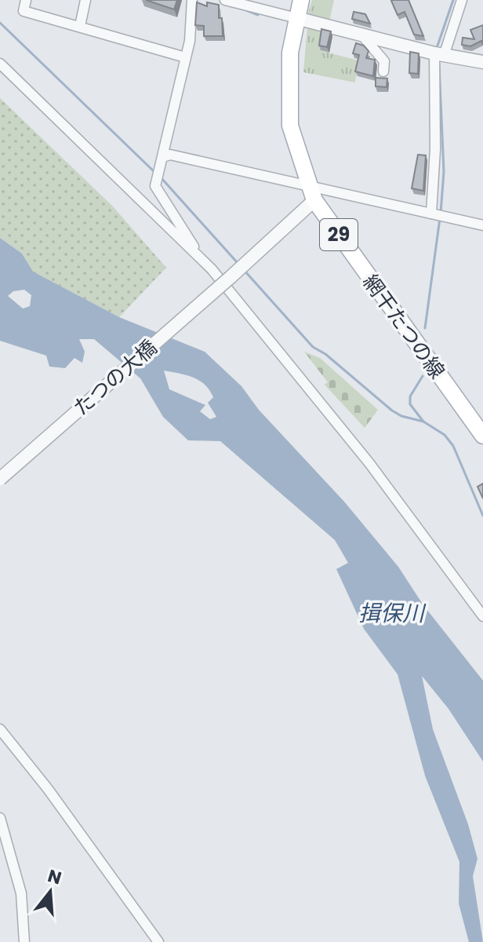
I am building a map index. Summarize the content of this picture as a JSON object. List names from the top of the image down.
{
  "streets": {
    "main road": ["29", "網干たつの線"],
    "street": ["たつの大橋"]
  },
  "crossings": [
    ["網干たつの線", "たつの大橋"]
  ],
  "water": ["揖保川"],
  "north": "top"
}
